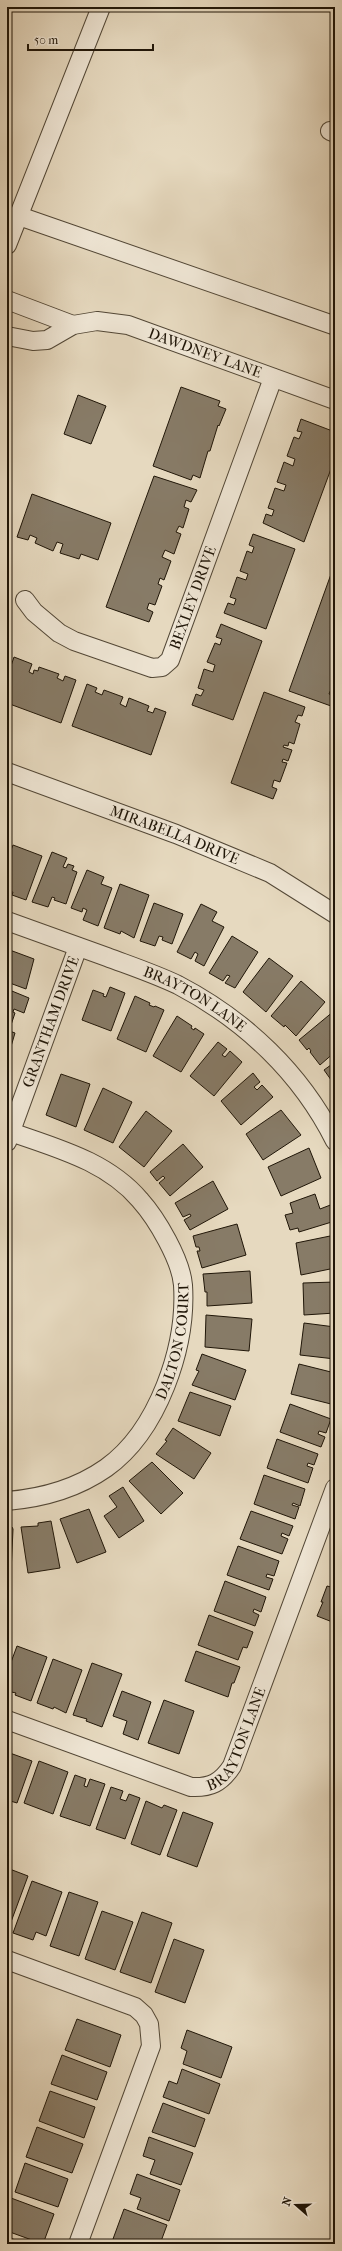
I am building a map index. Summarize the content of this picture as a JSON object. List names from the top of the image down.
{
  "streets": {
    "street": [
      "DAWDNEY LANE",
      "BEXLEY DRIVE",
      "MIRABELLA DRIVE",
      "BRAYTON LANE",
      "GRANTHAM DRIVE",
      "DALTON COURT"
    ]
  },
  "crossings": [
    ["DAWDNEY LANE", "BEXLEY DRIVE"],
    ["BRAYTON LANE", "GRANTHAM DRIVE"],
    ["GRANTHAM DRIVE", "DALTON COURT"]
  ],
  "scale_bar": "50 m",
  "north": "left"
}
